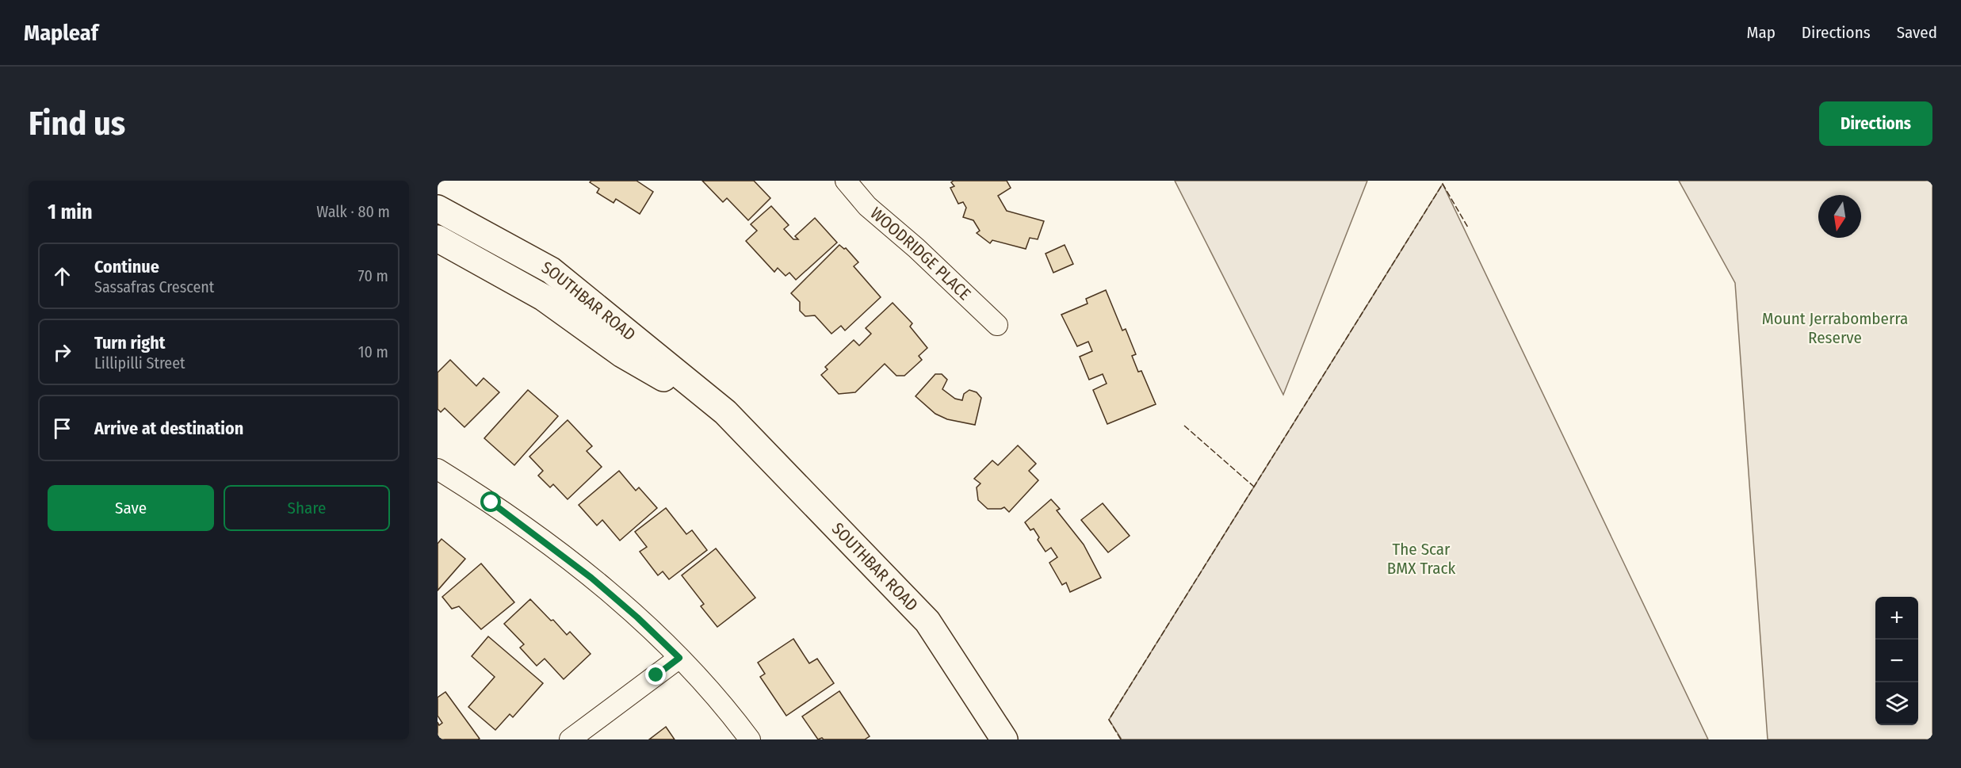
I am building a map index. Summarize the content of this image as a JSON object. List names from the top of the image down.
{
  "streets": {
    "main road": ["SOUTHBAR ROAD"],
    "street": ["WOODRIDGE PLACE"]
  },
  "parks": ["Mount Jerrabomberra Reserve", "The Scar BMX Track"],
  "north": "bottom",
  "page": {
    "header": "Mapleaf",
    "nav": ["Map", "Directions", "Saved"],
    "buttons": [
      "Directions",
      ["Save", "Share"]
    ],
    "title": "Find us",
    "heading": ["1 min", "Walk · 80 m"],
    "list": [
      ["Continue", "Sassafras Crescent", "70 m"],
      ["Turn right", "Lillipilli Street", "10 m"],
      "Arrive at destination"
    ],
    "map_buttons": ["+", "−"]
  }
}
